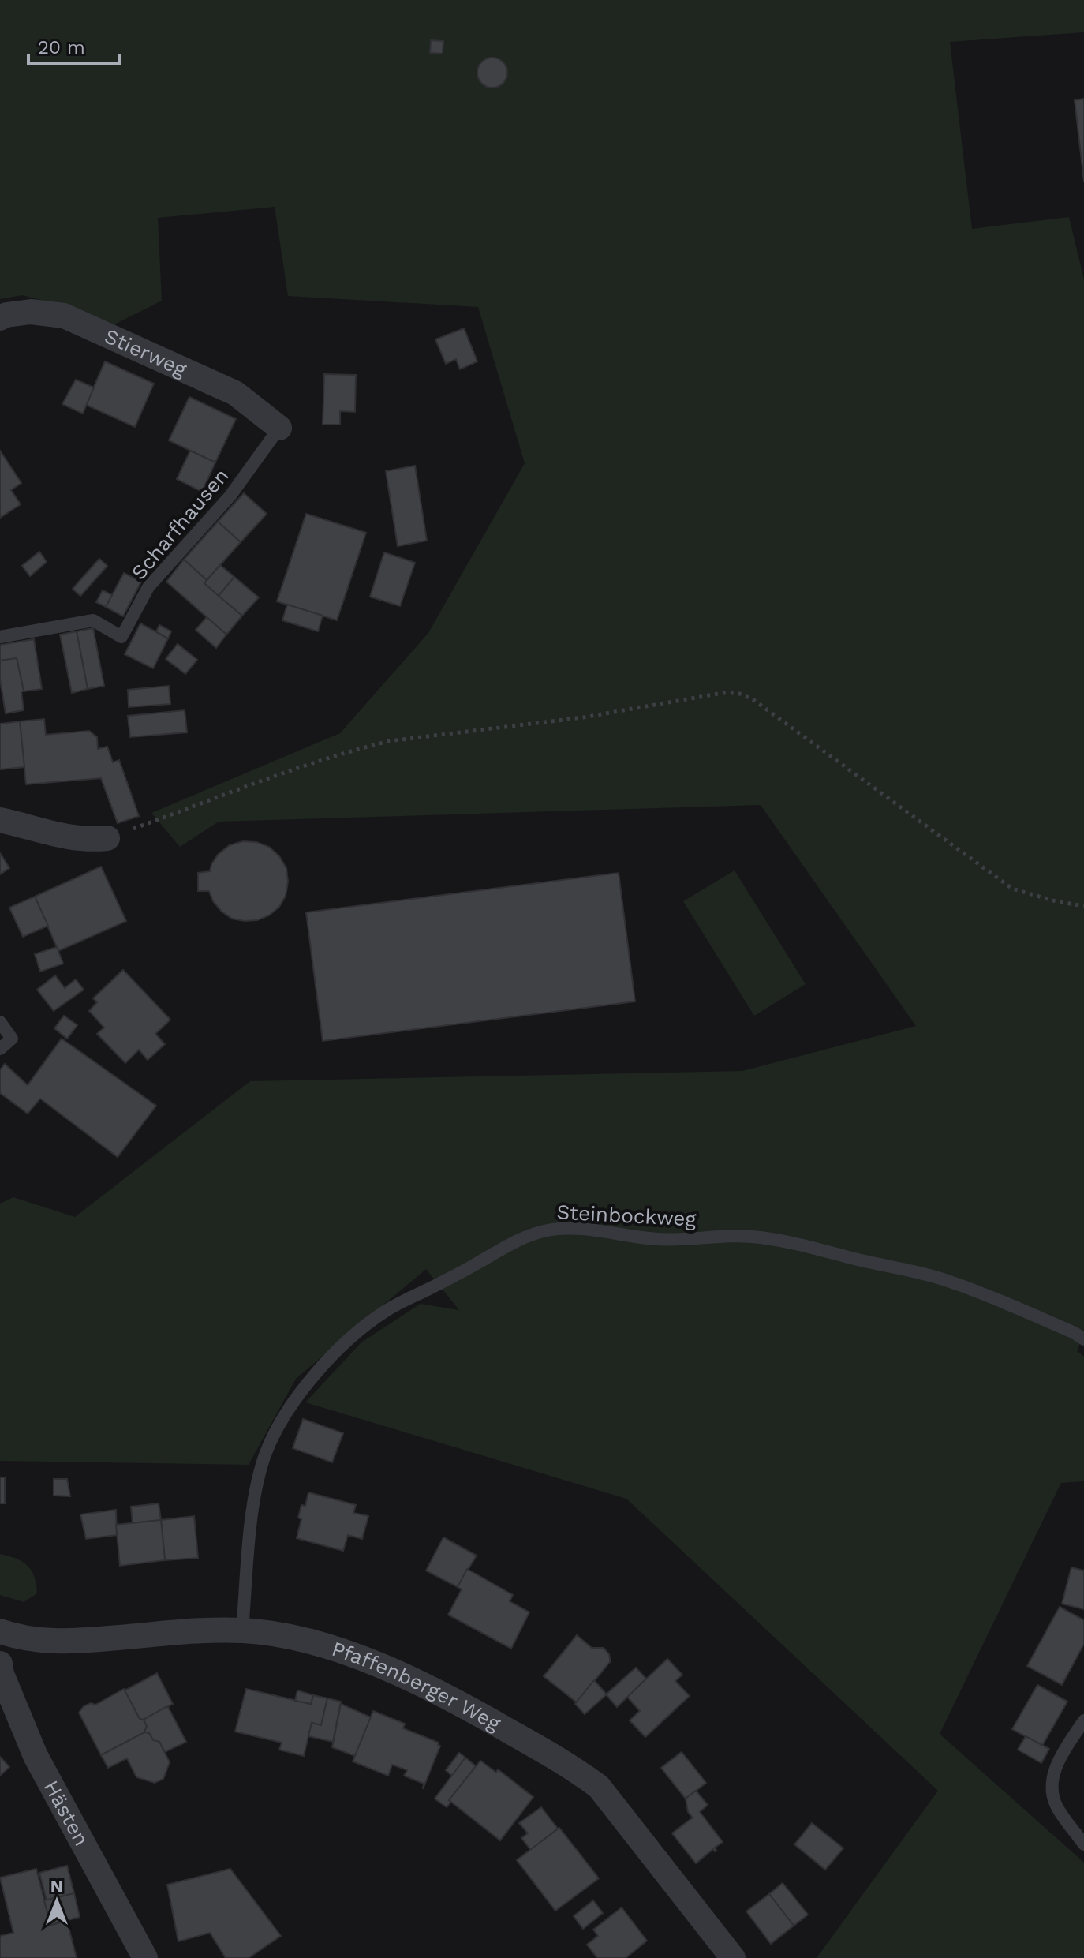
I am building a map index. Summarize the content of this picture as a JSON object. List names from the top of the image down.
{
  "streets": {
    "street": ["Stierweg", "Pfaffenberger Weg", "Hästen"],
    "lane": ["Scharfhausen", "Steinbockweg"]
  },
  "crossings": [
    ["Stierweg", "Scharfhausen"],
    ["Steinbockweg", "Pfaffenberger Weg"]
  ],
  "scale_bar": "20 m",
  "north": "top"
}
